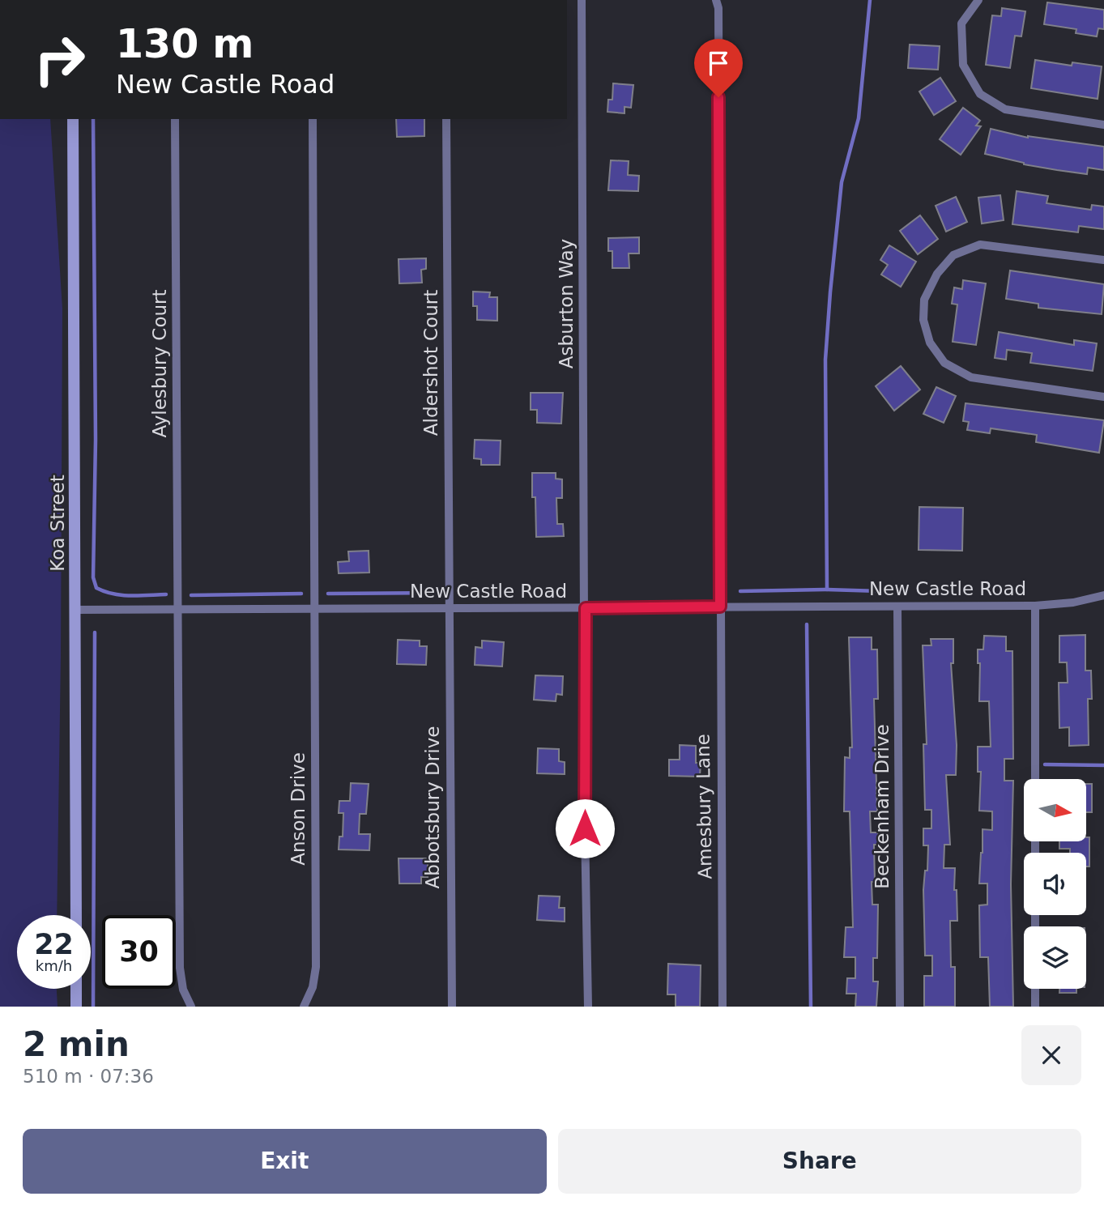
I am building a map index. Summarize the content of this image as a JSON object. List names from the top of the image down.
{
  "streets": {
    "main road": ["Koa Street"],
    "street": [
      "Asburton Way",
      "Aldershot Court",
      "Aylesbury Court",
      "New Castle Road",
      "Amesbury Lane",
      "Beckenham Drive",
      "Abbotsbury Drive",
      "Anson Drive"
    ]
  },
  "crossings": [
    ["Asburton Way", "New Castle Road"],
    ["Aldershot Court", "New Castle Road"],
    ["Aldershot Court", "Abbotsbury Drive"],
    ["Aylesbury Court", "New Castle Road"],
    ["Koa Street", "New Castle Road"],
    ["New Castle Road", "Amesbury Lane"],
    ["New Castle Road", "Beckenham Drive"],
    ["New Castle Road", "Abbotsbury Drive"],
    ["New Castle Road", "Anson Drive"]
  ],
  "north": "right",
  "page": {
    "turn": ["130 m", "New Castle Road"],
    "speed": "22 km/h",
    "limit": "30",
    "heading": ["2 min", "510 m · 07:36"],
    "buttons": ["Exit", "Share"]
  }
}
